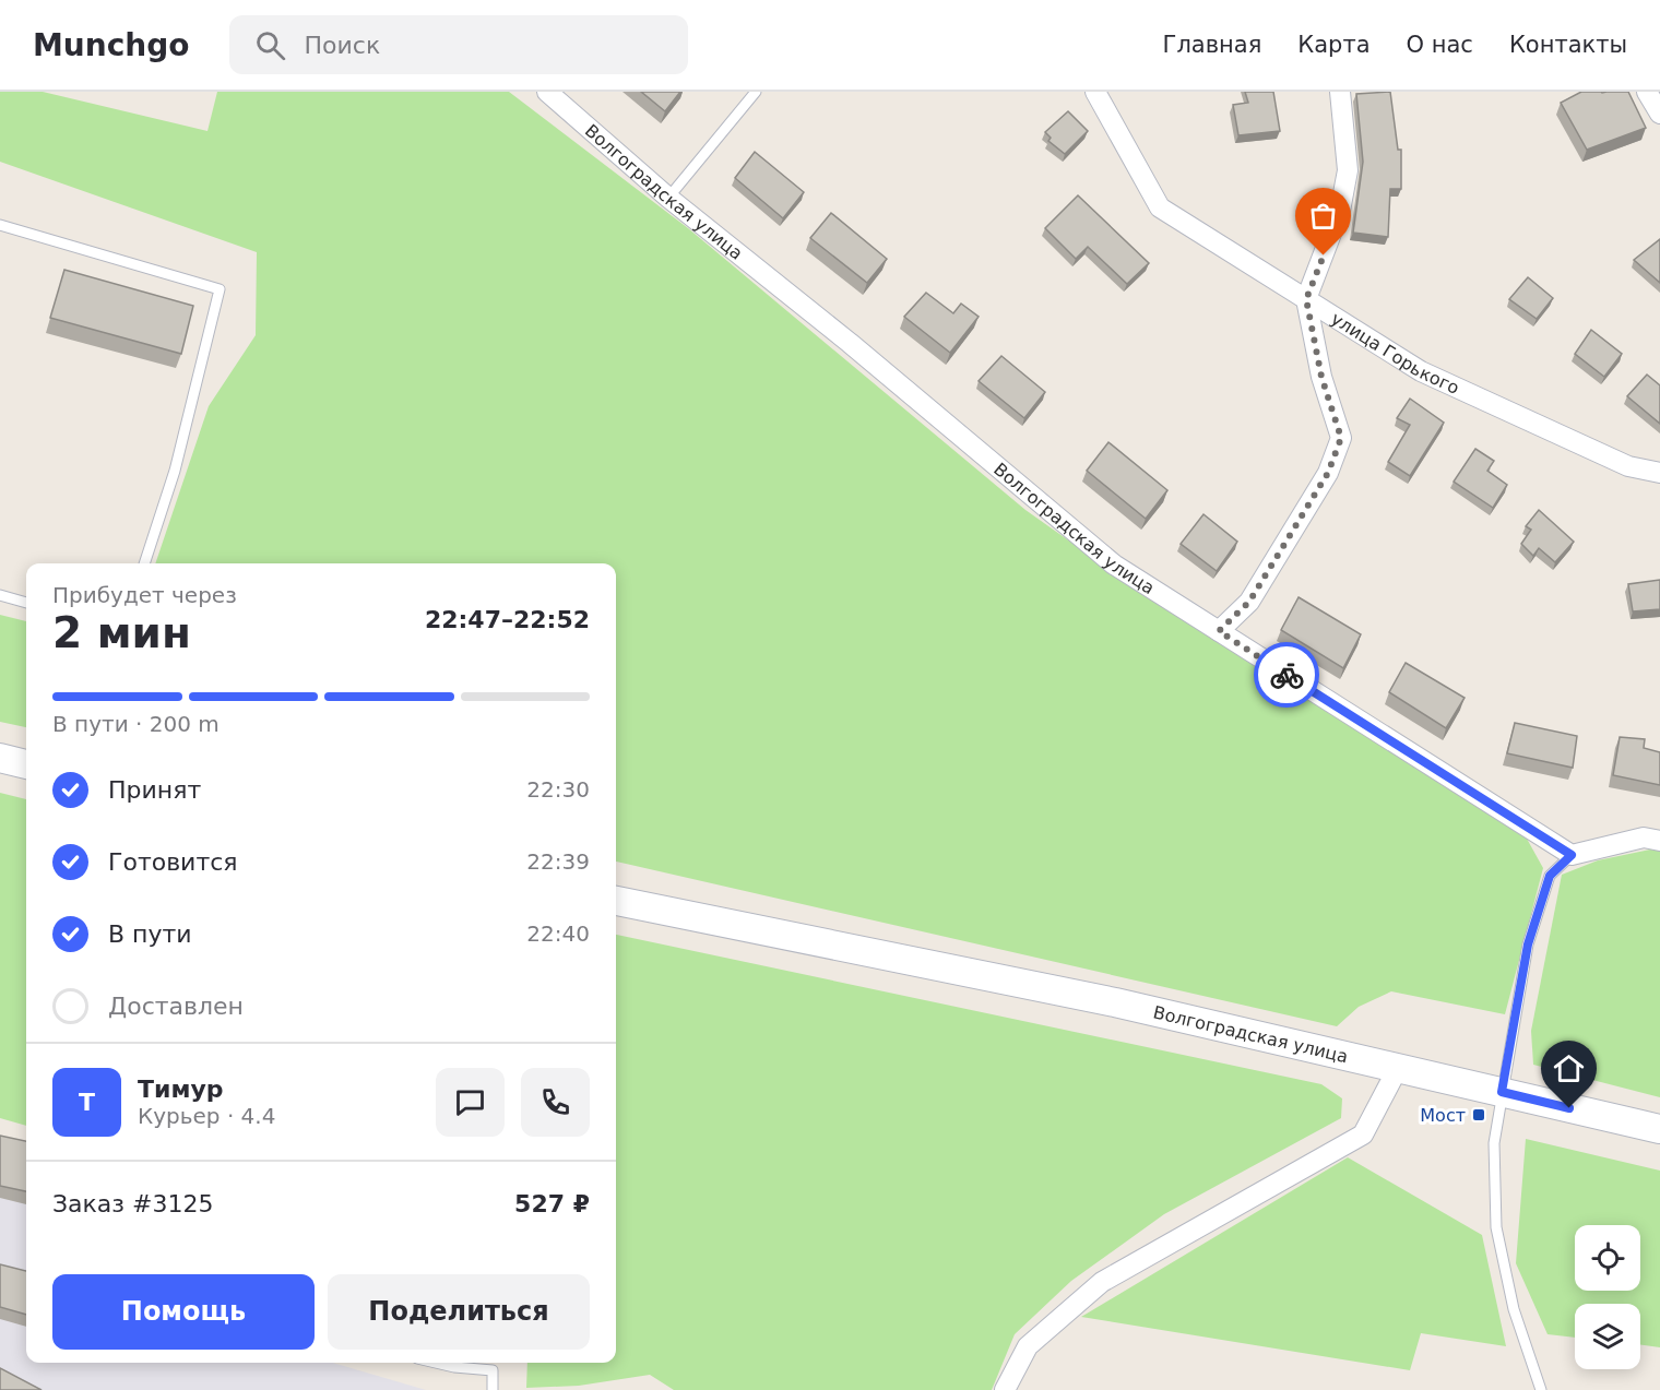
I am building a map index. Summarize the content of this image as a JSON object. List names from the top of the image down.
{
  "streets": {
    "main road": ["Волгоградская улица"],
    "street": ["улица Горького"]
  },
  "places": {
    "transit": ["Мост"]
  },
  "page": {
    "header": "Munchgo",
    "search": "Поиск",
    "nav": [
      "Главная",
      "Карта",
      "О нас",
      "Контакты"
    ],
    "heading": ["2 мин", "Прибудет через", "22:47–22:52"],
    "panel": [
      "Тимур",
      "Курьер · 4.4",
      "Заказ #3125",
      "527 ₽"
    ],
    "bar": "В пути · 200 m",
    "list": [
      ["Принят", "22:30"],
      ["Готовится", "22:39"],
      ["В пути", "22:40"],
      "Доставлен"
    ],
    "round": "Т",
    "buttons": ["Помощь", "Поделиться"]
  }
}
